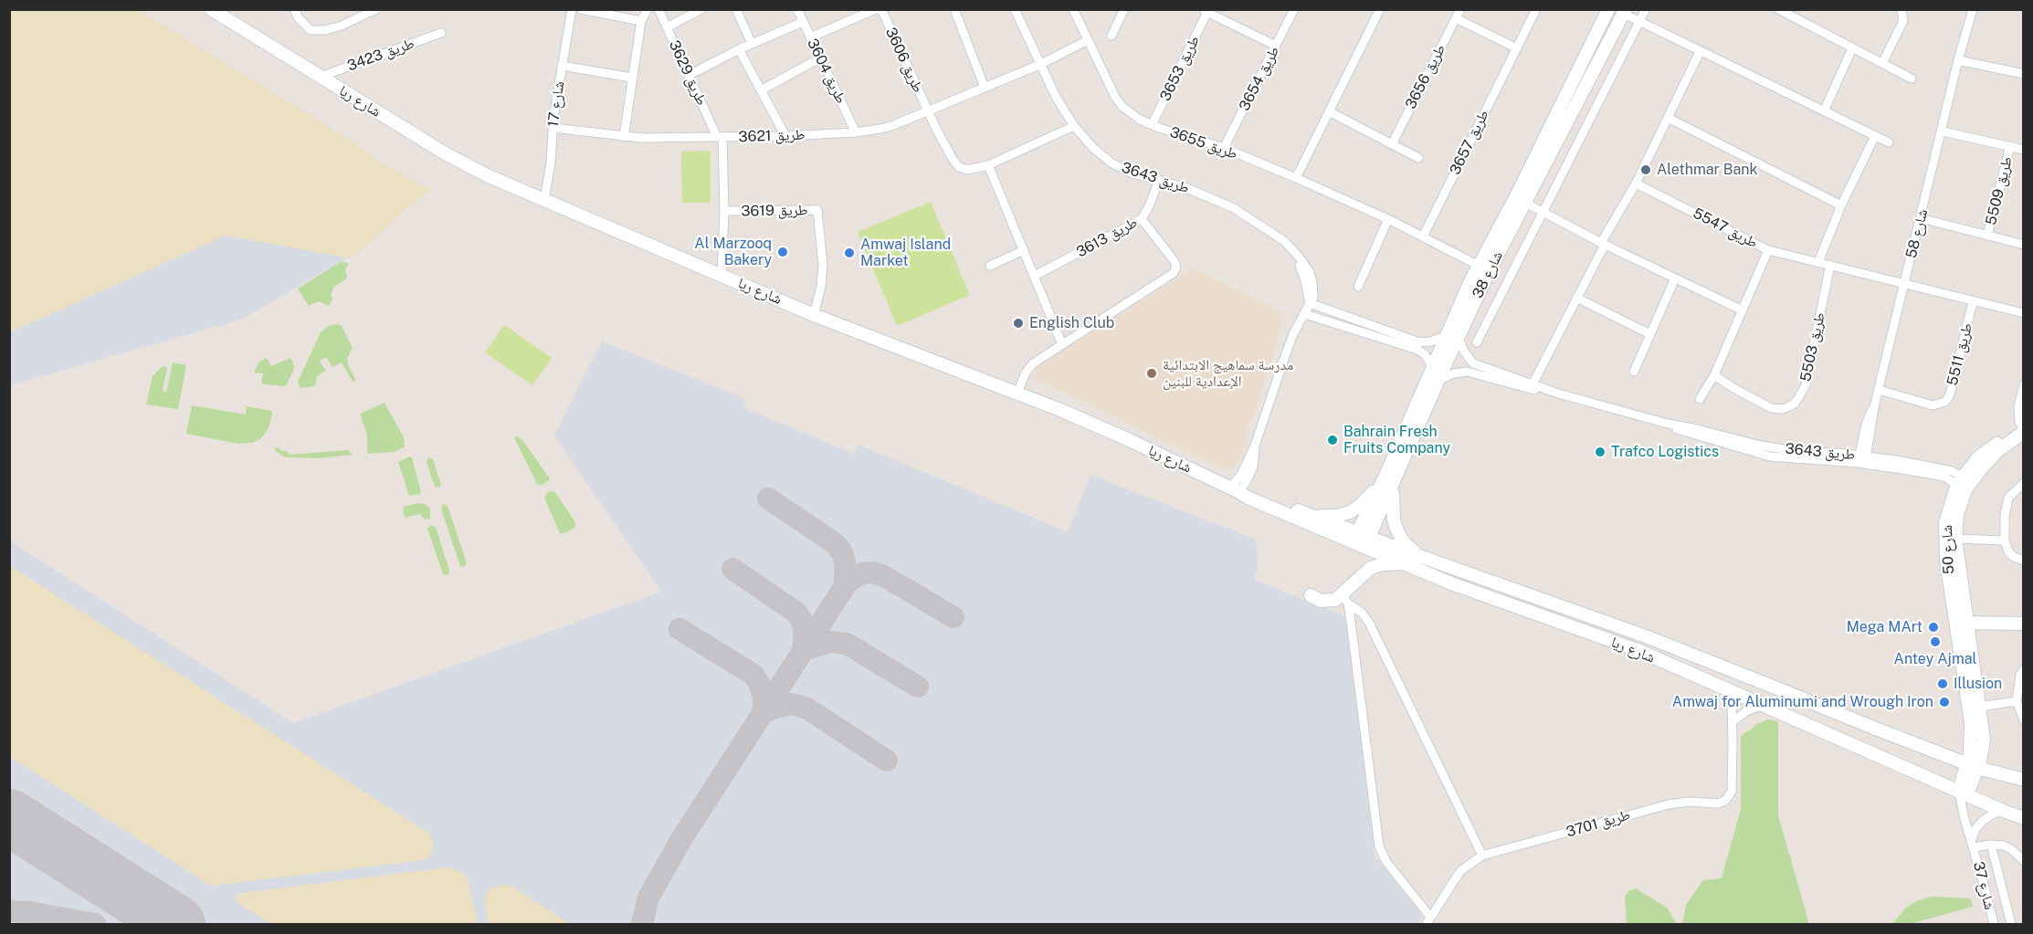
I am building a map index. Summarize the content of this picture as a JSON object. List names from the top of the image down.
{
  "streets": {
    "main road": ["شارع ريا", "شارع 38", "شارع 50"],
    "street": [
      "طريق 3423",
      "طريق 3606",
      "طريق 3653",
      "طريق 3604",
      "طريق 3629",
      "طريق 3656",
      "طريق 3654",
      "شارع 17",
      "طريق 3621",
      "طريق 3657",
      "طريق 3655",
      "طريق 3643",
      "طريق 5509",
      "طريق 3619",
      "طريق 5547",
      "شارع 58",
      "طريق 3613",
      "طريق 5503",
      "طريق 5511",
      "طريق 3701",
      "شارع 37"
    ]
  },
  "crossings": [
    ["طريق 3423", "شارع ريا"],
    ["طريق 3606", "طريق 3621"],
    ["طريق 3653", "طريق 3654"],
    ["طريق 3653", "طريق 3655"],
    ["طريق 3604", "طريق 3621"],
    ["طريق 3629", "شارع ريا"],
    ["طريق 3629", "طريق 3621"],
    ["طريق 3629", "طريق 3619"],
    ["طريق 3654", "طريق 3655"],
    ["شارع ريا", "شارع 17"],
    ["شارع ريا", "طريق 3619"],
    ["شارع ريا", "شارع 38"],
    ["شارع ريا", "شارع 50"],
    ["شارع ريا", "طريق 3701"],
    ["شارع ريا", "شارع 37"],
    ["شارع 17", "طريق 3621"],
    ["طريق 3621", "طريق 3655"],
    ["طريق 3621", "طريق 3643"],
    ["طريق 3657", "طريق 3655"],
    ["طريق 3655", "شارع 38"],
    ["طريق 3643", "شارع 58"],
    ["طريق 3643", "طريق 3613"],
    ["طريق 3643", "شارع 38"],
    ["طريق 3643", "شارع 50"],
    ["طريق 5509", "شارع 58"],
    ["طريق 5547", "شارع 58"],
    ["طريق 5547", "طريق 5503"],
    ["طريق 5547", "طريق 5511"],
    ["شارع 58", "طريق 5511"],
    ["شارع 50", "شارع 37"]
  ],
  "places": [
    "Alethmar Bank",
    "Al Marzooq Bakery",
    "Amwaj Island Market",
    "English Club",
    "مدرسة سماهيج الابتدائية الإعدادية للبنين",
    "Bahrain Fresh Fruits Company",
    "Trafco Logistics",
    "Mega MArt",
    "Antey Ajmal",
    "Illusion",
    "Amwaj for Aluminumi and Wrough Iron"
  ]
}
